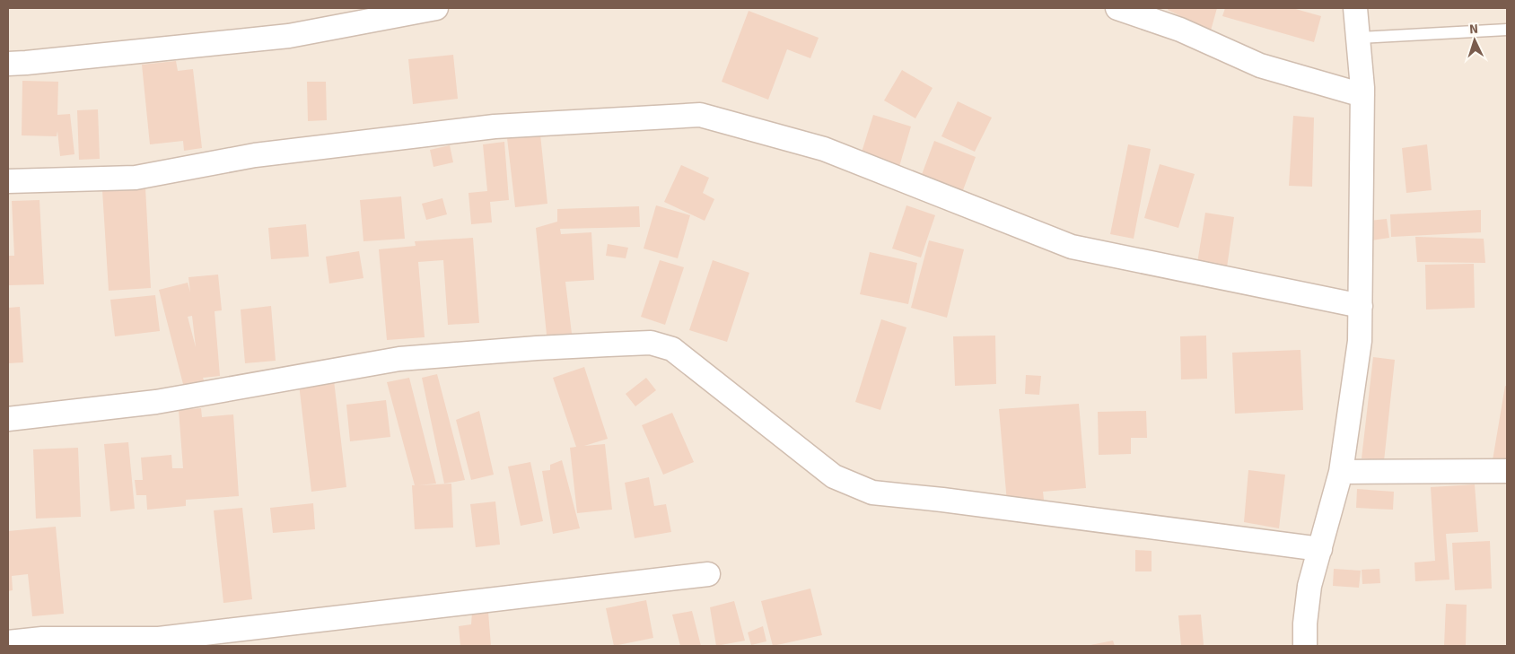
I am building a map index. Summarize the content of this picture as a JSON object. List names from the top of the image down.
{
  "north": "top"
}
